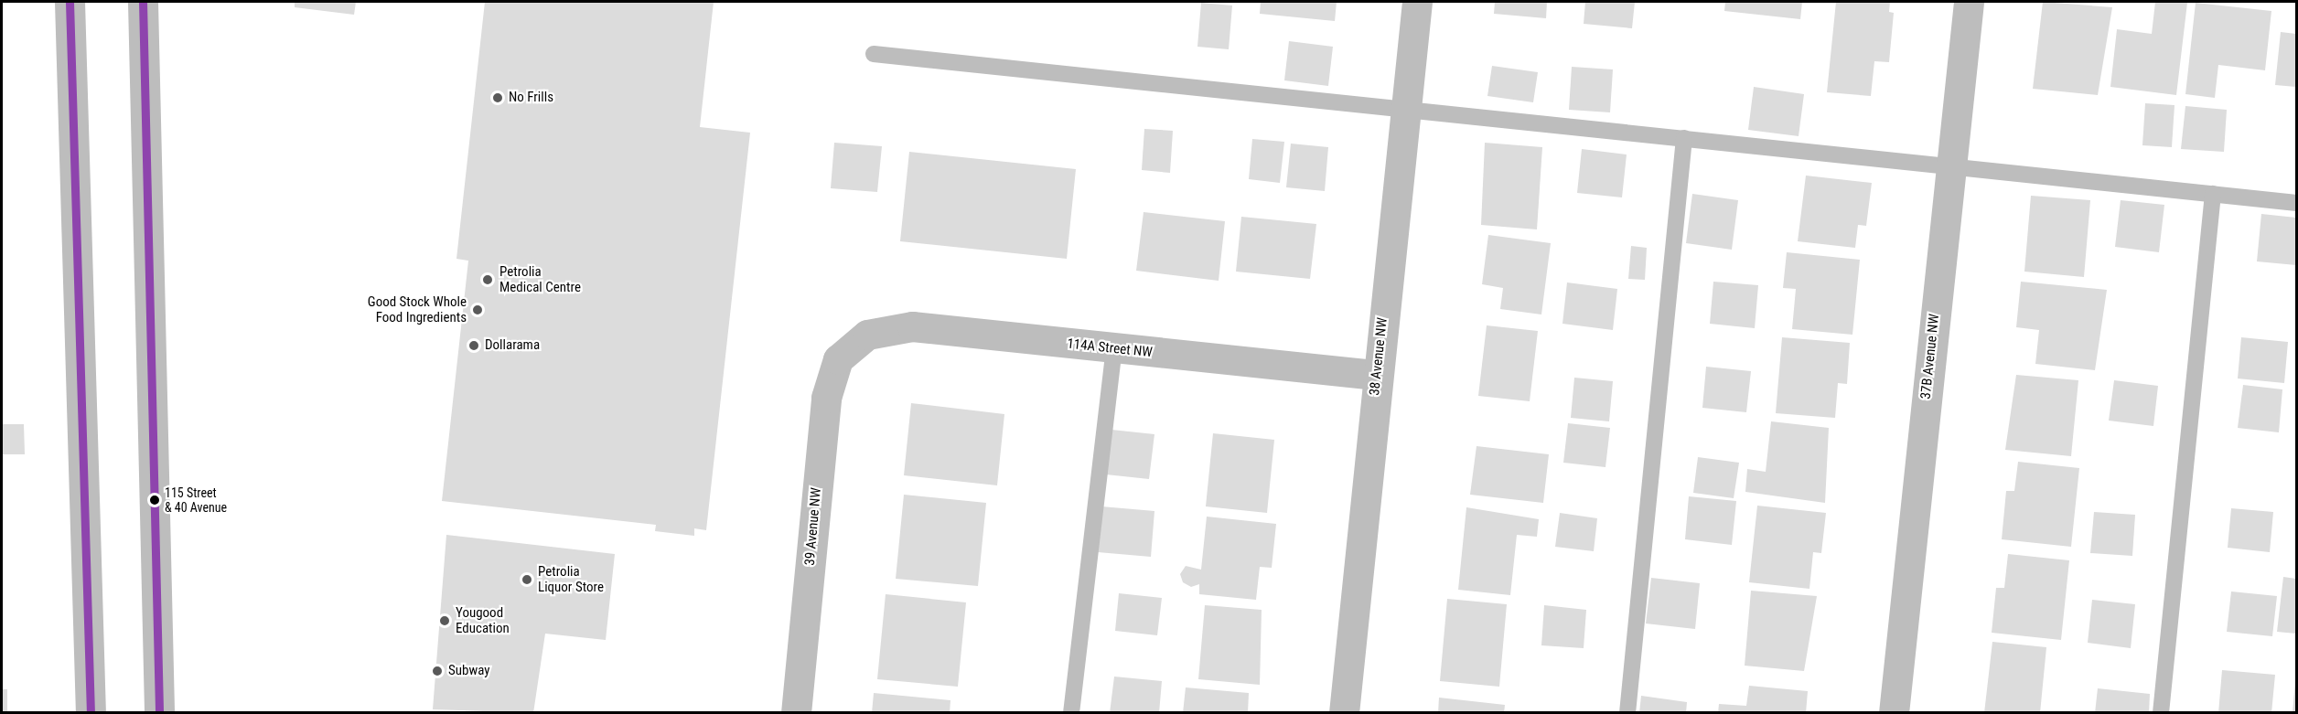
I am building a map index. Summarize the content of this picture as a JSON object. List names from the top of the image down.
{
  "streets": {
    "street": [
      "114A Street NW",
      "38 Avenue NW",
      "37B Avenue NW",
      "39 Avenue NW"
    ]
  },
  "crossings": [
    ["114A Street NW", "38 Avenue NW"],
    ["114A Street NW", "39 Avenue NW"]
  ],
  "places": [
    "No Frills",
    "Petrolia Medical Centre",
    "Good Stock Whole Food Ingredients",
    "Dollarama",
    "115 Street & 40 Avenue",
    "Petrolia Liquor Store",
    "Yougood Education",
    "Subway"
  ]
}
